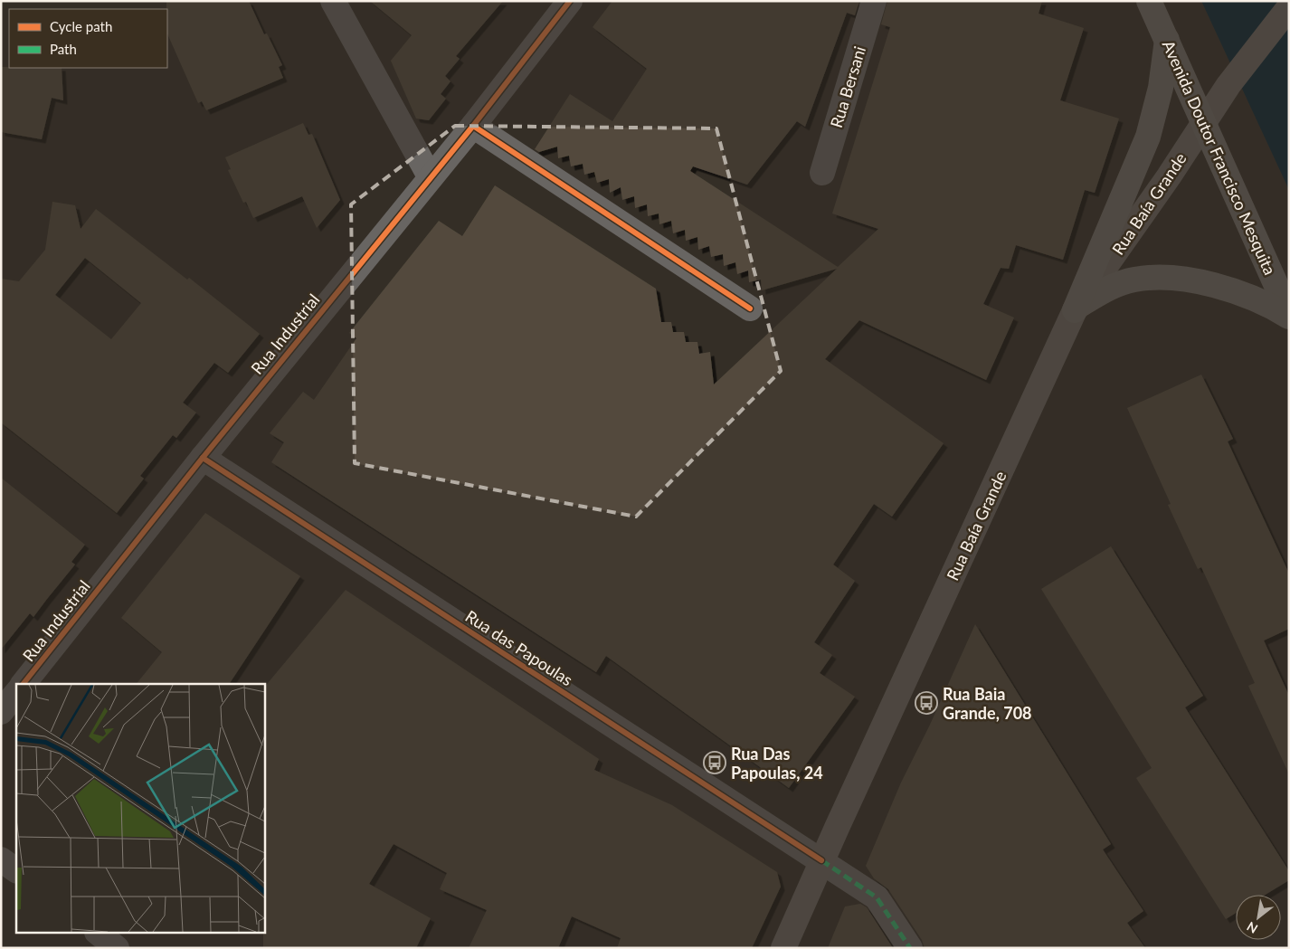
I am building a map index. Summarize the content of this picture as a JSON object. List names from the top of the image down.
{
  "streets": {
    "highway": ["Avenida Doutor Francisco Mesquita"],
    "main road": ["Rua Baía Grande"],
    "street": ["Rua Bersani", "Rua Industrial", "Rua das Papoulas"]
  },
  "crossings": [
    ["Avenida Doutor Francisco Mesquita", "Rua Baía Grande"],
    ["Rua Baía Grande", "Rua das Papoulas"],
    ["Rua Industrial", "Rua das Papoulas"]
  ],
  "places": {
    "bus stop": ["Rua Baia Grande, 708", "Rua Das Papoulas, 24"]
  },
  "legend": ["Cycle path", "Path"],
  "north": "bottom left"
}
